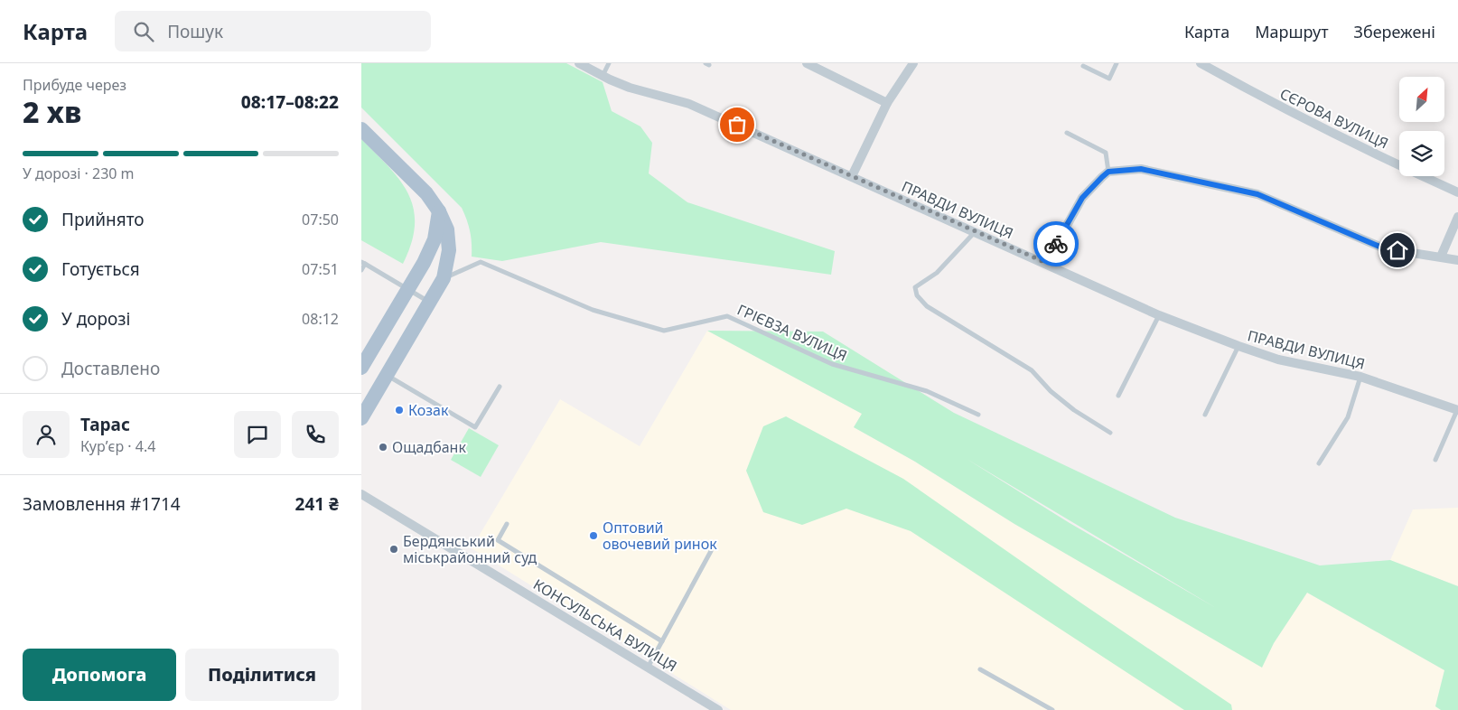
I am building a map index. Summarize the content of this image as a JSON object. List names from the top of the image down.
{
  "streets": {
    "street": ["СЄРОВА ВУЛИЦЯ", "ПРАВДИ ВУЛИЦЯ", "КОНСУЛЬСЬКА ВУЛИЦЯ"],
    "lane": ["ГРІЄВЗА ВУЛИЦЯ"]
  },
  "places": [
    "Козак",
    "Ощадбанк",
    "Оптовий овочевий ринок",
    "Бердянський міськрайонний суд"
  ],
  "north": "top right",
  "page": {
    "header": "Карта",
    "search": "Пошук",
    "nav": ["Карта", "Маршрут", "Збережені"],
    "heading": ["2 хв", "Прибуде через", "08:17–08:22"],
    "panel": [
      "Тарас",
      "Кур’єр · 4.4",
      "Замовлення #1714",
      "241 ₴"
    ],
    "bar": "У дорозі · 230 m",
    "list": [
      ["Прийнято", "07:50"],
      ["Готується", "07:51"],
      ["У дорозі", "08:12"],
      "Доставлено"
    ],
    "buttons": ["Допомога", "Поділитися"]
  }
}
